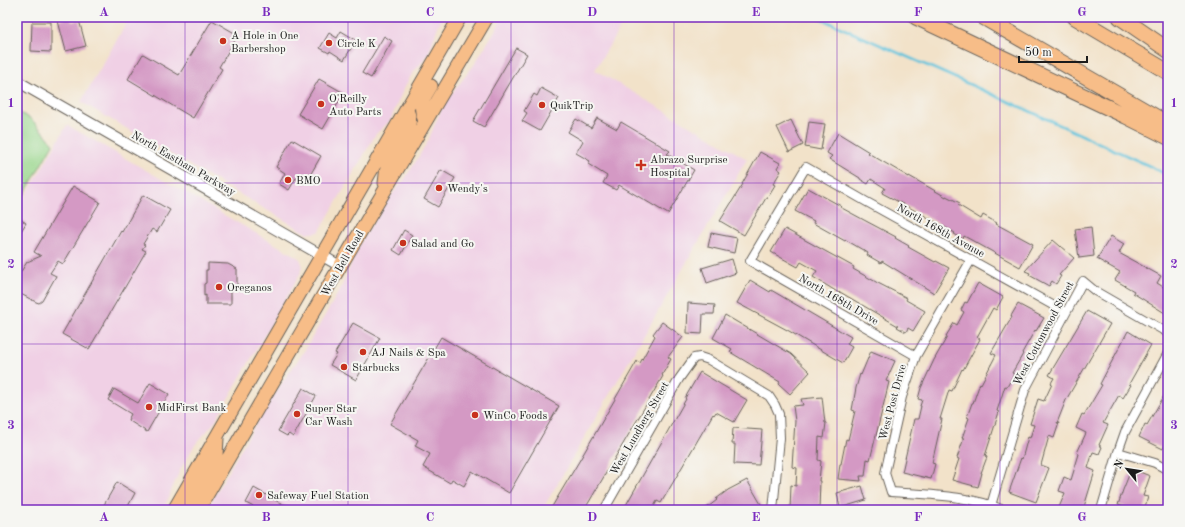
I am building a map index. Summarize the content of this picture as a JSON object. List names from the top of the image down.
{
  "streets": {
    "main road": ["West Bell Road"],
    "street": [
      "North Eastham Parkway",
      "North 168th Avenue",
      "North 168th Drive",
      "West Cottonwood Street",
      "West Post Drive",
      "West Lundberg Street"
    ]
  },
  "crossings": [
    ["North Eastham Parkway", "West Bell Road"],
    ["North 168th Avenue", "North 168th Drive"],
    ["North 168th Avenue", "West Cottonwood Street"],
    ["North 168th Avenue", "West Post Drive"],
    ["North 168th Drive", "West Post Drive"],
    ["West Cottonwood Street", "West Post Drive"]
  ],
  "places": {
    "other": [
      "A Hole in One Barbershop",
      "Circle K",
      "O'Reilly Auto Parts",
      "QuikTrip",
      "BMO",
      "Wendy's",
      "Salad and Go",
      "Oreganos",
      "AJ Nails & Spa",
      "Starbucks",
      "MidFirst Bank",
      "Super Star Car Wash",
      "WinCo Foods",
      "Safeway Fuel Station"
    ],
    "health": ["Abrazo Surprise Hospital"]
  },
  "scale_bar": "50 m",
  "north": "top left",
  "grid": {
    "columns": [
      "A",
      "B",
      "C",
      "D",
      "E",
      "F",
      "G"
    ],
    "rows": ["1", "2", "3"]
  }
}
